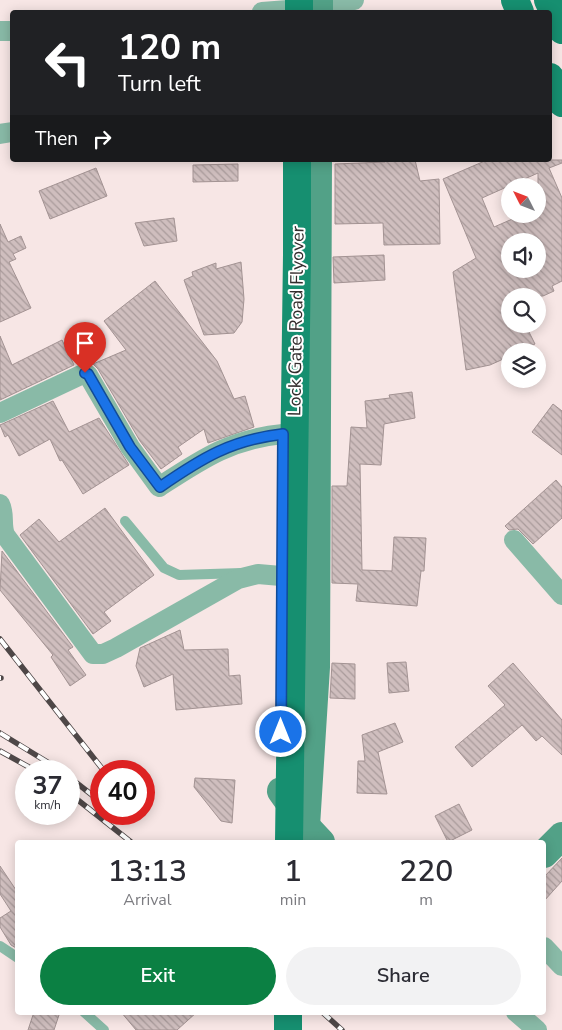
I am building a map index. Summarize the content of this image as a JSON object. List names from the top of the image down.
{
  "streets": {
    "main road": ["Lock Gate Road Flyover"]
  },
  "north": "top left",
  "page": {
    "turn": ["120 m", "Turn left"],
    "then": "Then",
    "speed": "37 km/h",
    "limit": "40",
    "eta": [
      "13:13",
      "Arrival",
      "1",
      "min",
      "220",
      "m"
    ],
    "buttons": ["Exit", "Share"]
  }
}
